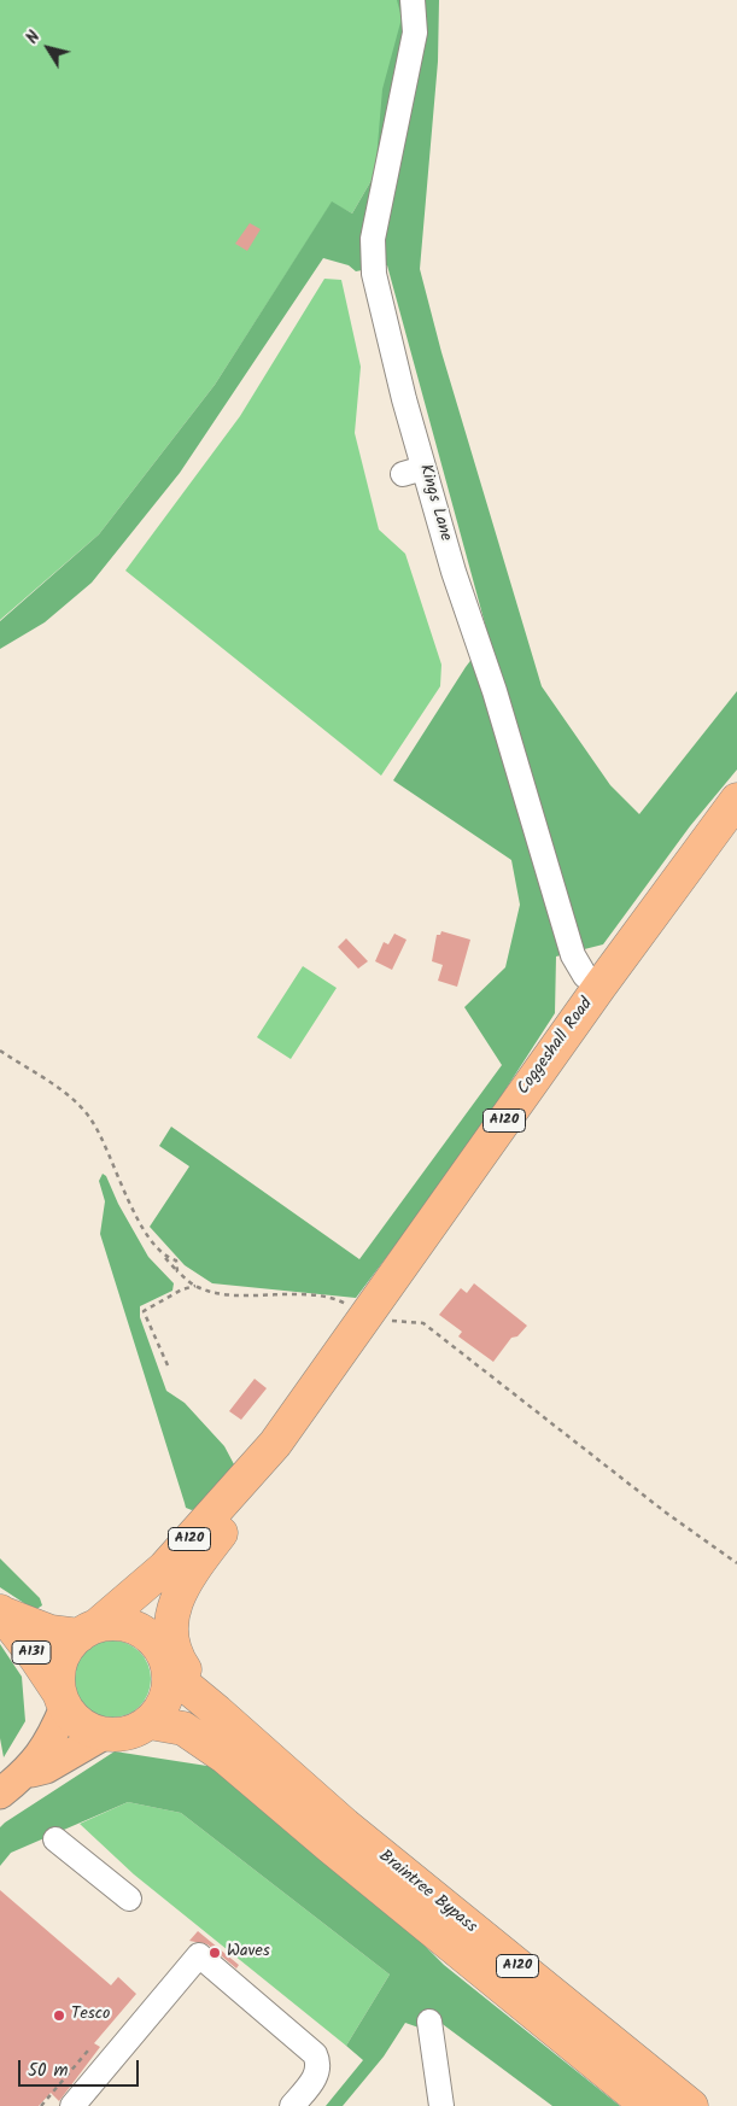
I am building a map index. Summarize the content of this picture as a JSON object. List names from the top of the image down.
{
  "streets": {
    "highway": [
      "Coggeshall Road",
      "A120",
      "A131",
      "Braintree Bypass"
    ],
    "street": ["Kings Lane"]
  },
  "crossings": [
    ["Kings Lane", "Coggeshall Road"],
    ["Coggeshall Road", "A131"],
    ["Coggeshall Road", "Braintree Bypass"],
    ["A131", "Braintree Bypass"]
  ],
  "places": ["Waves", "Tesco"],
  "scale_bar": "50 m",
  "north": "top left"
}
